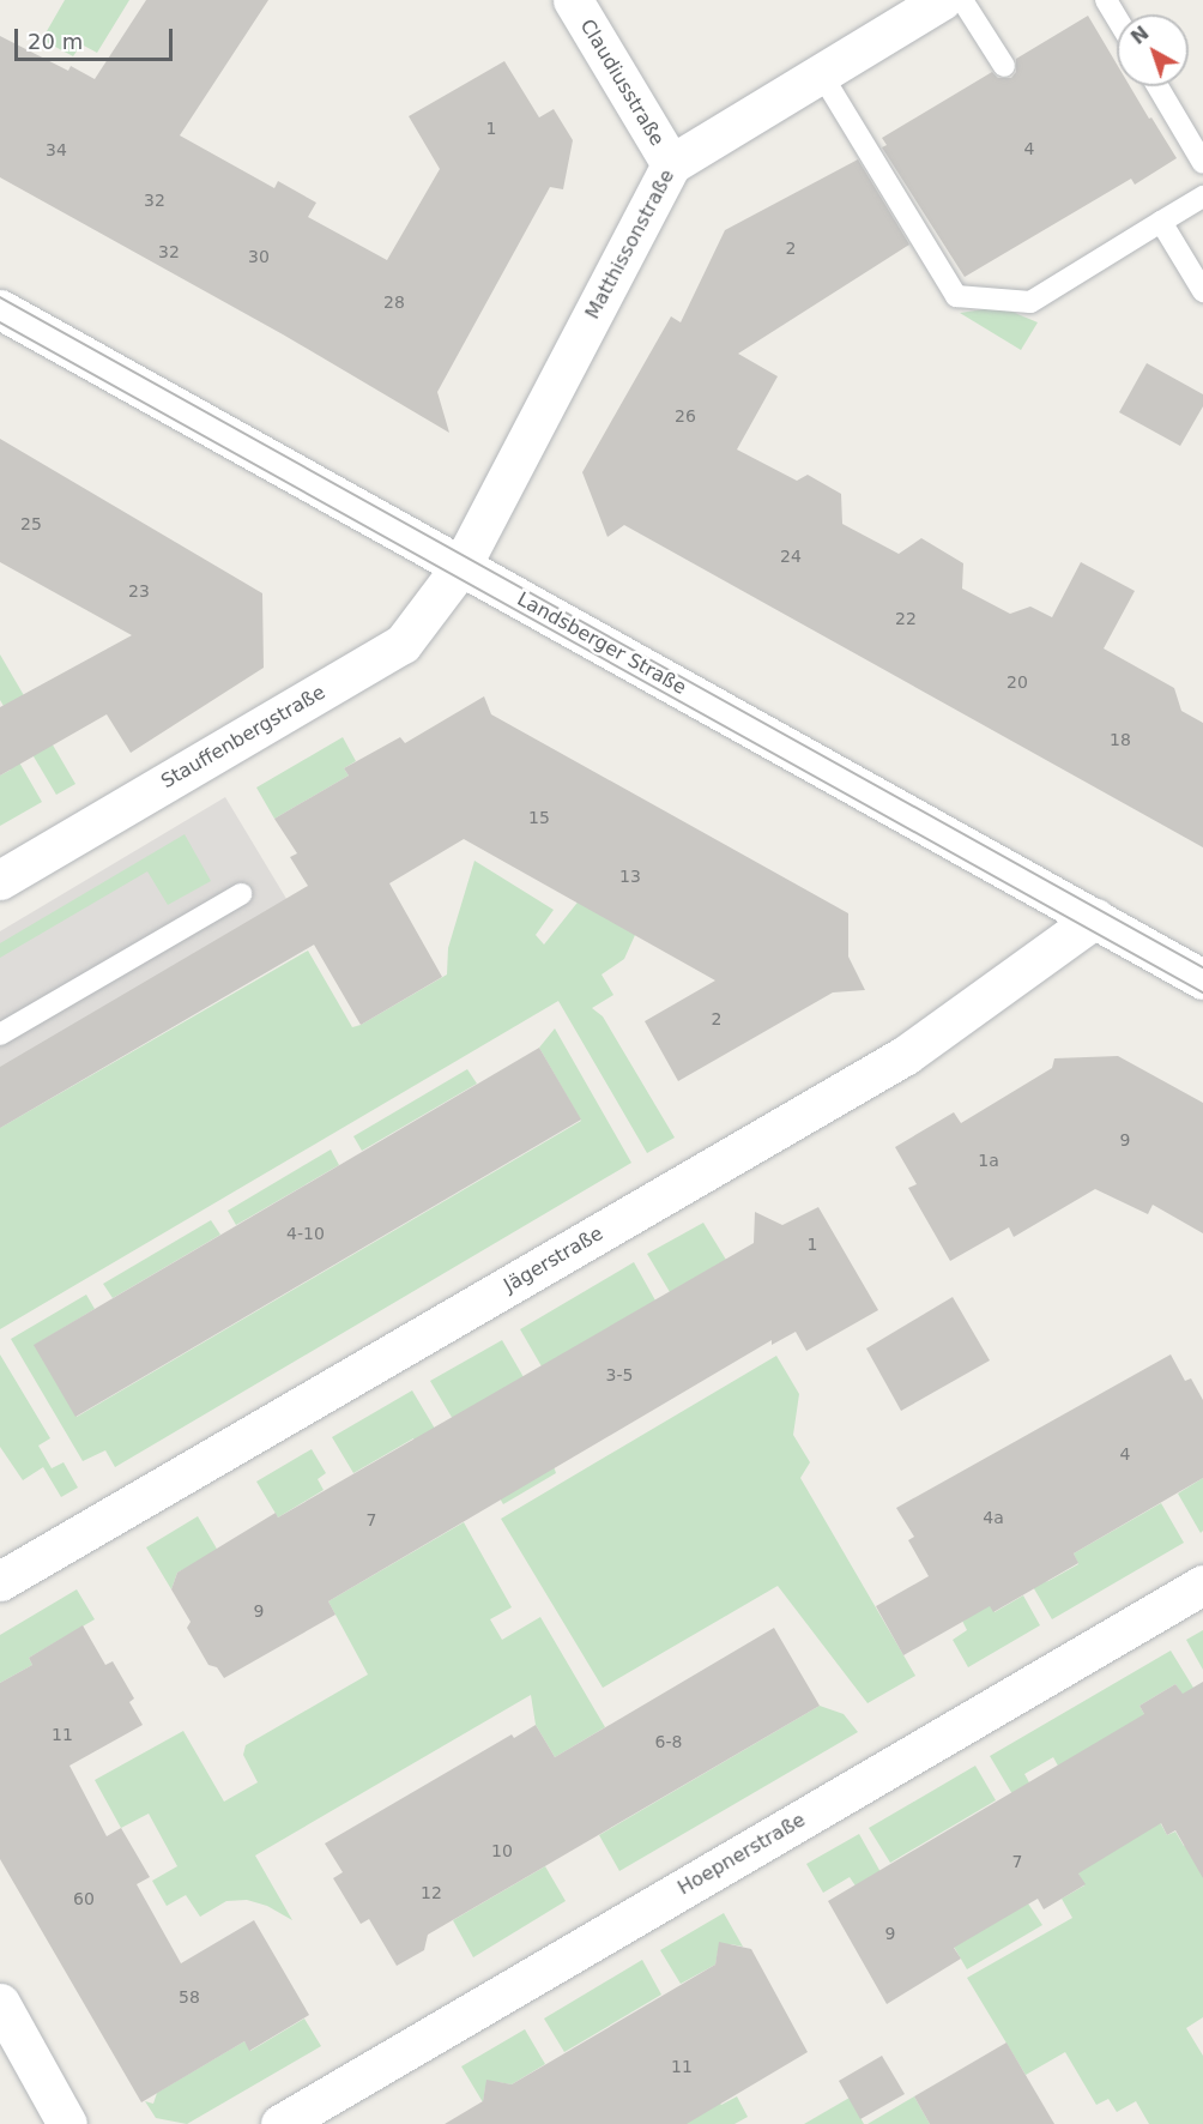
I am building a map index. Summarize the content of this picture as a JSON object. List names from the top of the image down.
{
  "streets": {
    "street": [
      "Claudiusstraße",
      "Matthissonstraße",
      "Landsberger Straße",
      "Stauffenbergstraße",
      "Jägerstraße",
      "Hoepnerstraße"
    ]
  },
  "crossings": [
    ["Claudiusstraße", "Matthissonstraße"],
    ["Matthissonstraße", "Landsberger Straße"],
    ["Matthissonstraße", "Stauffenbergstraße"],
    ["Landsberger Straße", "Stauffenbergstraße"],
    ["Landsberger Straße", "Jägerstraße"]
  ],
  "house_numbers": [
    "1",
    "4",
    "34",
    "32",
    "2",
    "32",
    "30",
    "28",
    "26",
    "25",
    "24",
    "23",
    "22",
    "20",
    "18",
    "15",
    "13",
    "2",
    "9",
    "1a",
    "4-10",
    "1",
    "3-5",
    "4",
    "4a",
    "7",
    "9",
    "11",
    "6-8",
    "10",
    "7",
    "12",
    "60",
    "9",
    "58",
    "11"
  ],
  "scale_bar": "20 m",
  "north": "top left"
}
